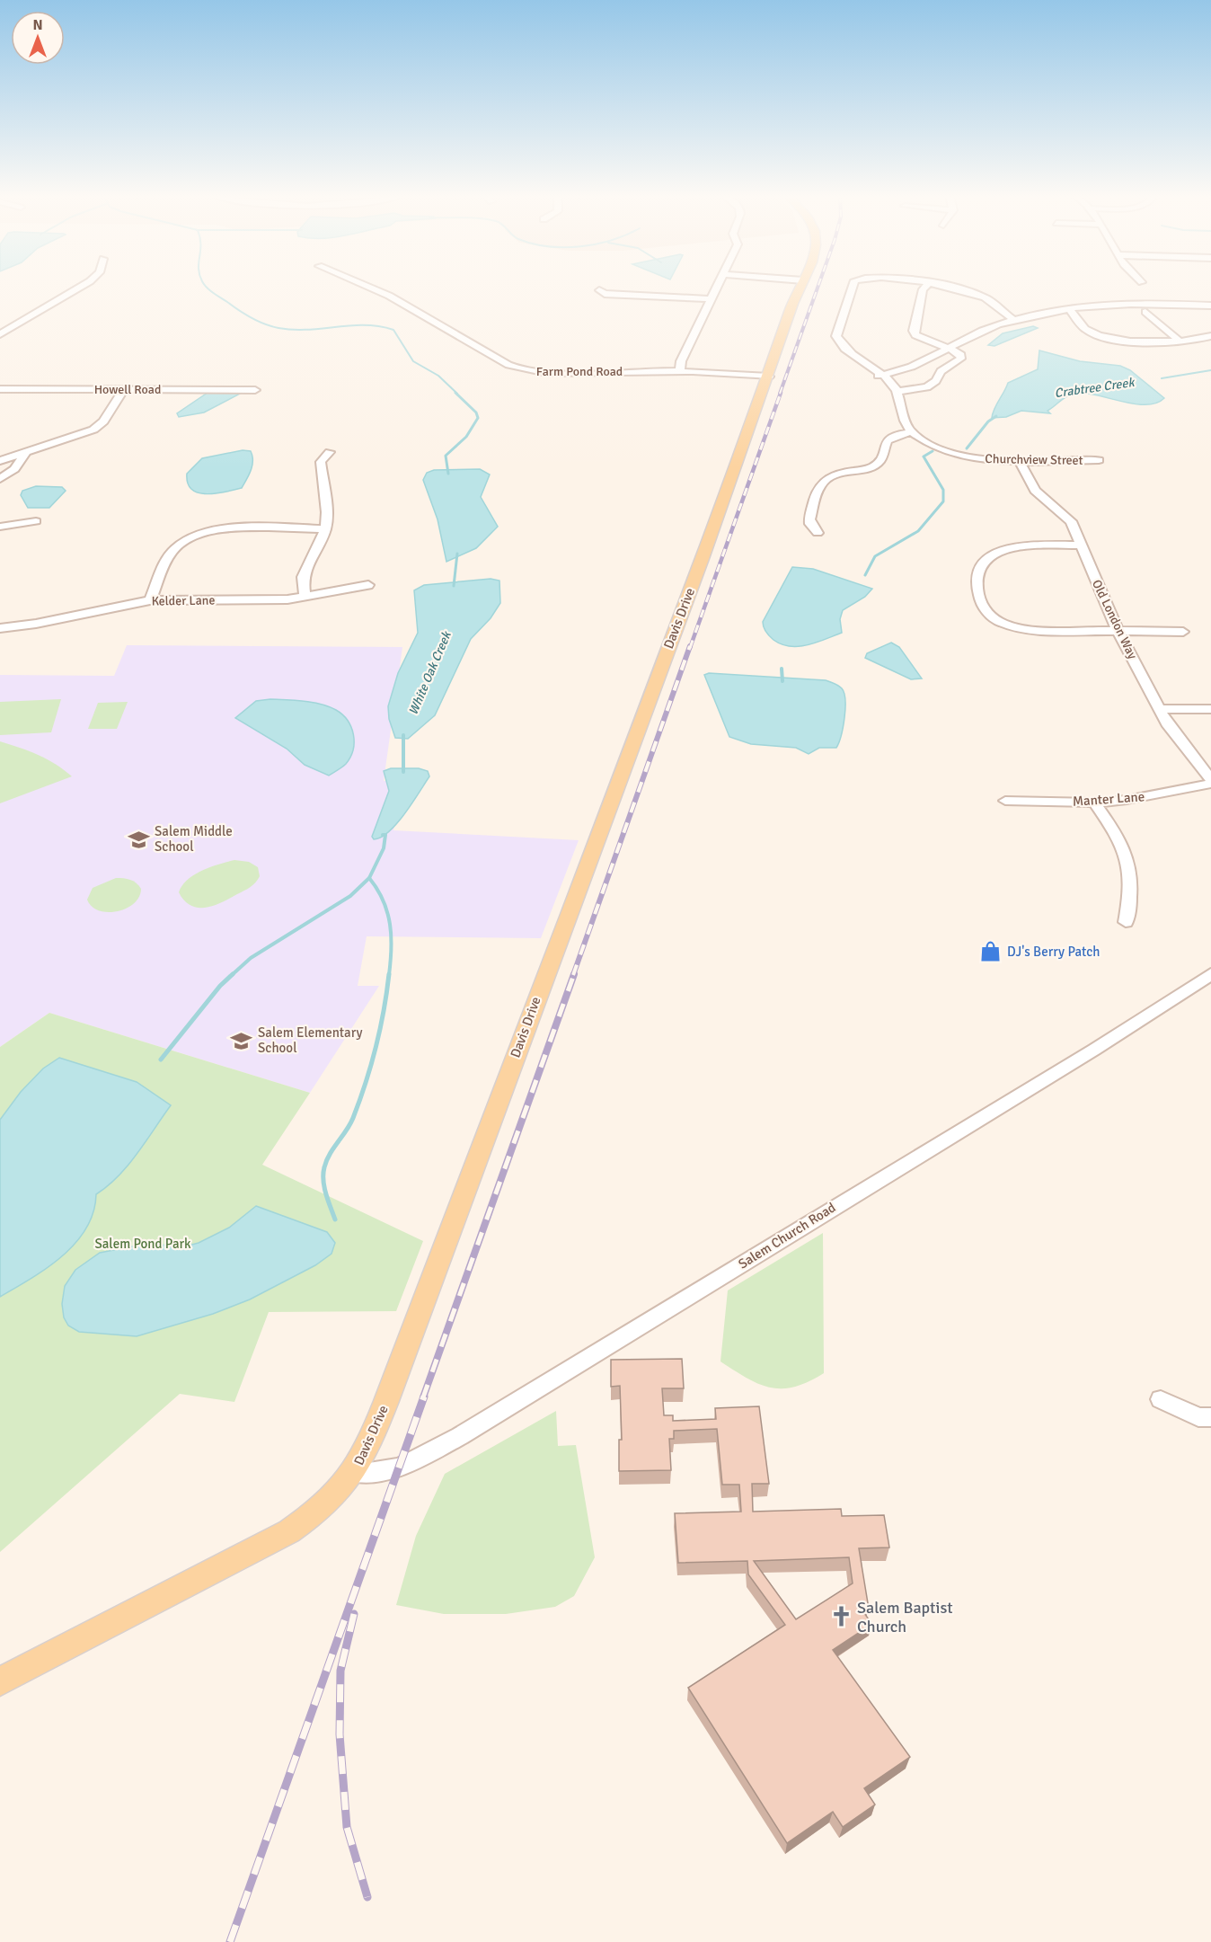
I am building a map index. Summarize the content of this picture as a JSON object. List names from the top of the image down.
{
  "streets": {
    "main road": ["Davis Drive"],
    "street": [
      "Farm Pond Road",
      "Howell Road",
      "Churchview Street",
      "Kelder Lane",
      "Old London Way",
      "Manter Lane",
      "Salem Church Road"
    ]
  },
  "crossings": [
    ["Farm Pond Road", "Davis Drive"],
    ["Churchview Street", "Old London Way"],
    ["Davis Drive", "Salem Church Road"]
  ],
  "water": ["Crabtree Creek", "White Oak Creek"],
  "parks": ["Salem Pond Park"],
  "places": {
    "school or university": ["Salem Middle School", "Salem Elementary School"],
    "shop": ["DJ's Berry Patch"],
    "church": ["Salem Baptist Church"]
  },
  "north": "top"
}
